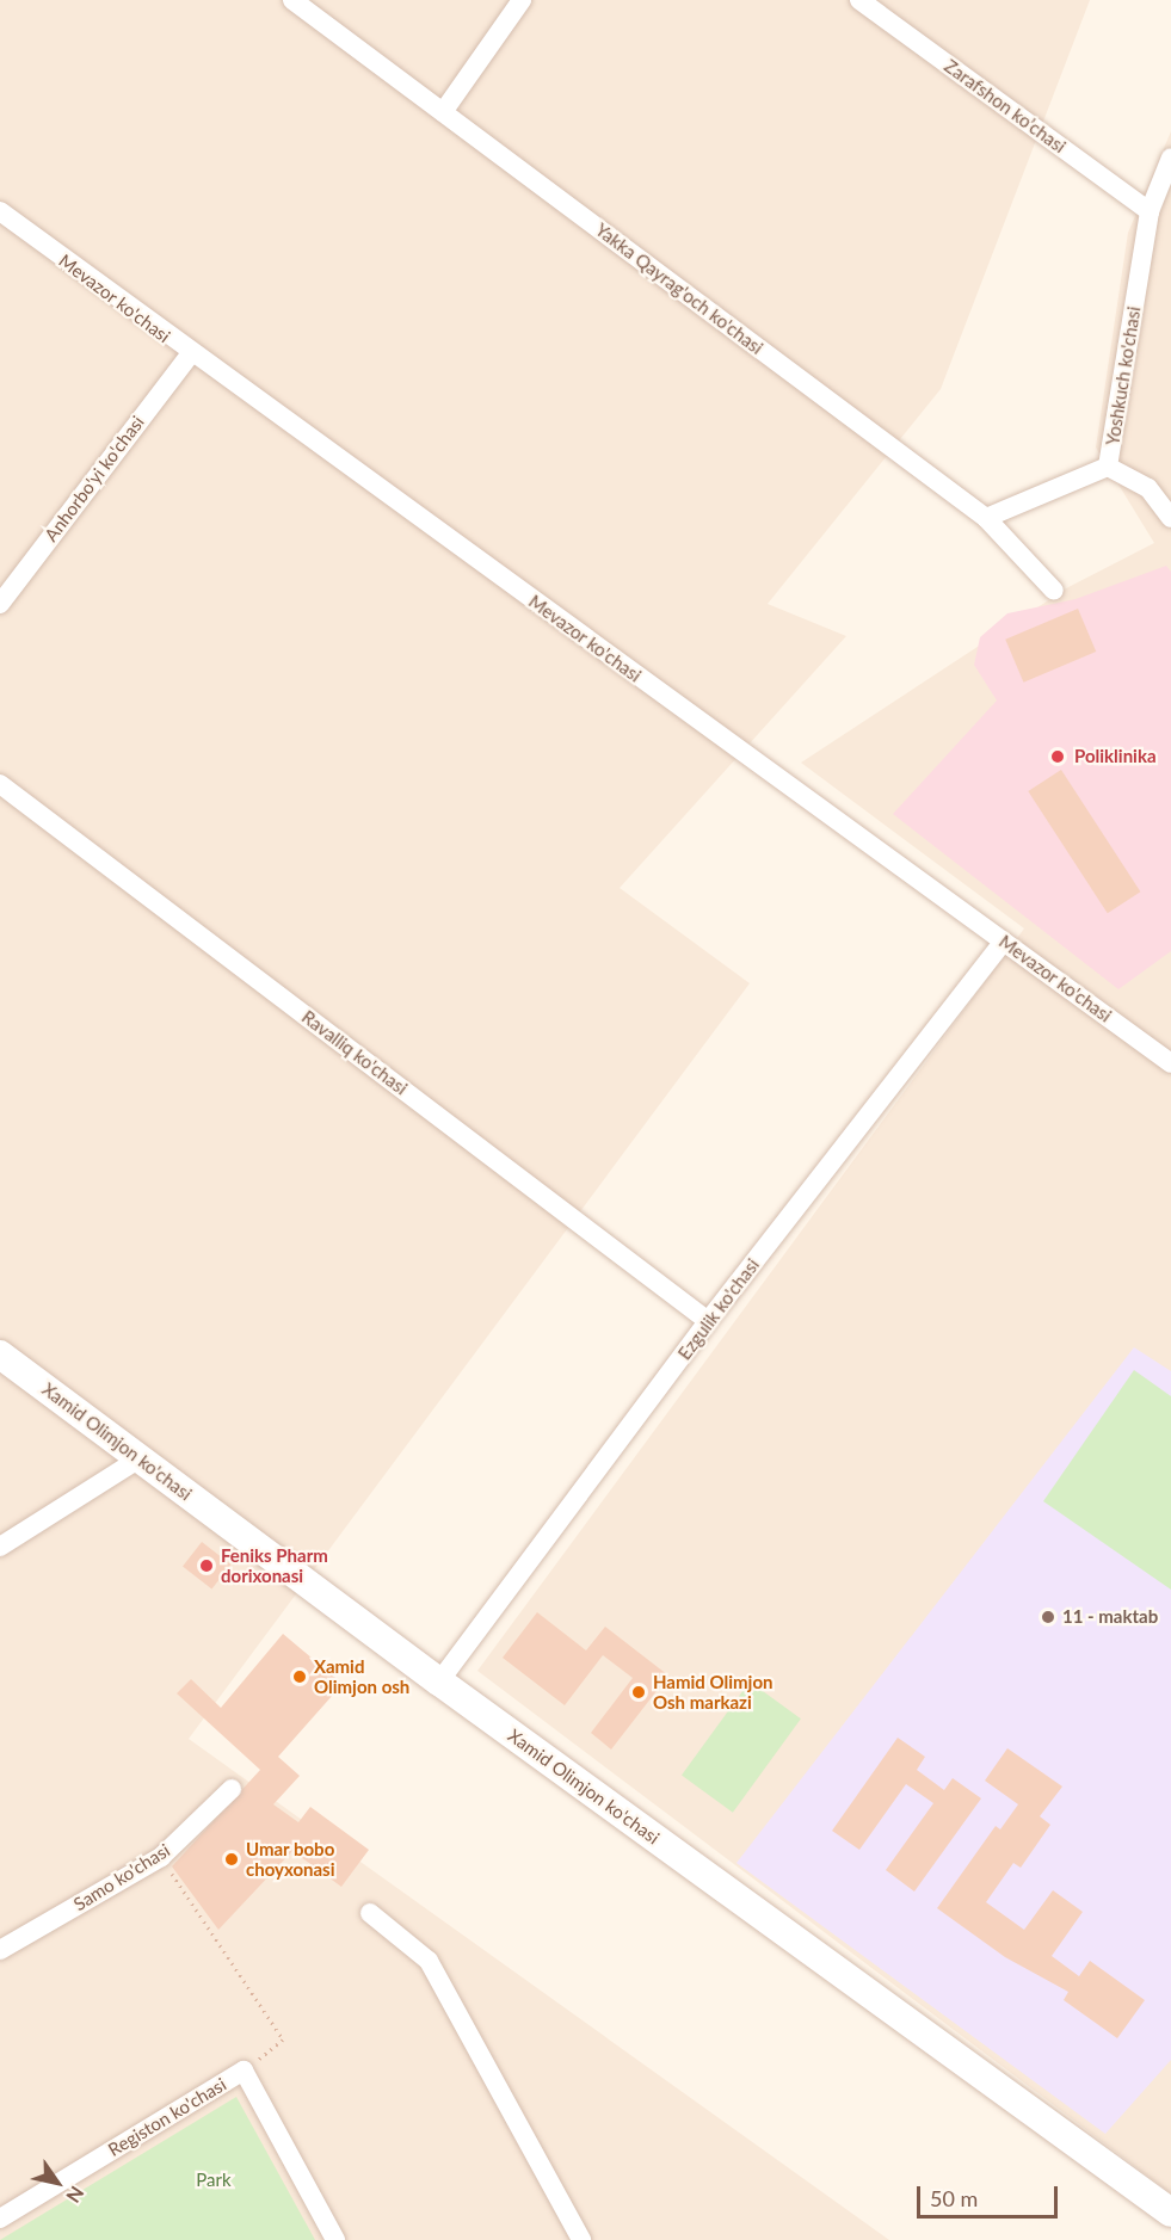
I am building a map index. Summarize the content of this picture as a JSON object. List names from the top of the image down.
{
  "streets": {
    "main road": ["Xamid Olimjon ko'chasi"],
    "street": [
      "Zarafshon ko’chasi",
      "Yakka Qayrag'och ko'chasi",
      "Mevazor ko'chasi",
      "Yoshkuch ko'chasi",
      "Anhorbo'yi ko'chasi",
      "Ravalliq ko'chasi",
      "Ezgulik ko'chasi",
      "Samo ko'chasi",
      "Registon ko'chasi"
    ]
  },
  "crossings": [
    ["Zarafshon ko’chasi", "Yoshkuch ko'chasi"],
    ["Yakka Qayrag'och ko'chasi", "Yoshkuch ko'chasi"],
    ["Mevazor ko'chasi", "Anhorbo'yi ko'chasi"],
    ["Mevazor ko'chasi", "Ezgulik ko'chasi"],
    ["Ravalliq ko'chasi", "Ezgulik ko'chasi"],
    ["Ezgulik ko'chasi", "Xamid Olimjon ko'chasi"]
  ],
  "parks": ["Park"],
  "places": [
    "Poliklinika",
    "Feniks Pharm dorixonasi",
    "11 - maktab",
    "Xamid Olimjon osh",
    "Hamid Olimjon Osh markazi",
    "Umar bobo choyxonasi"
  ],
  "scale_bar": "50 m",
  "north": "bottom right"
}
